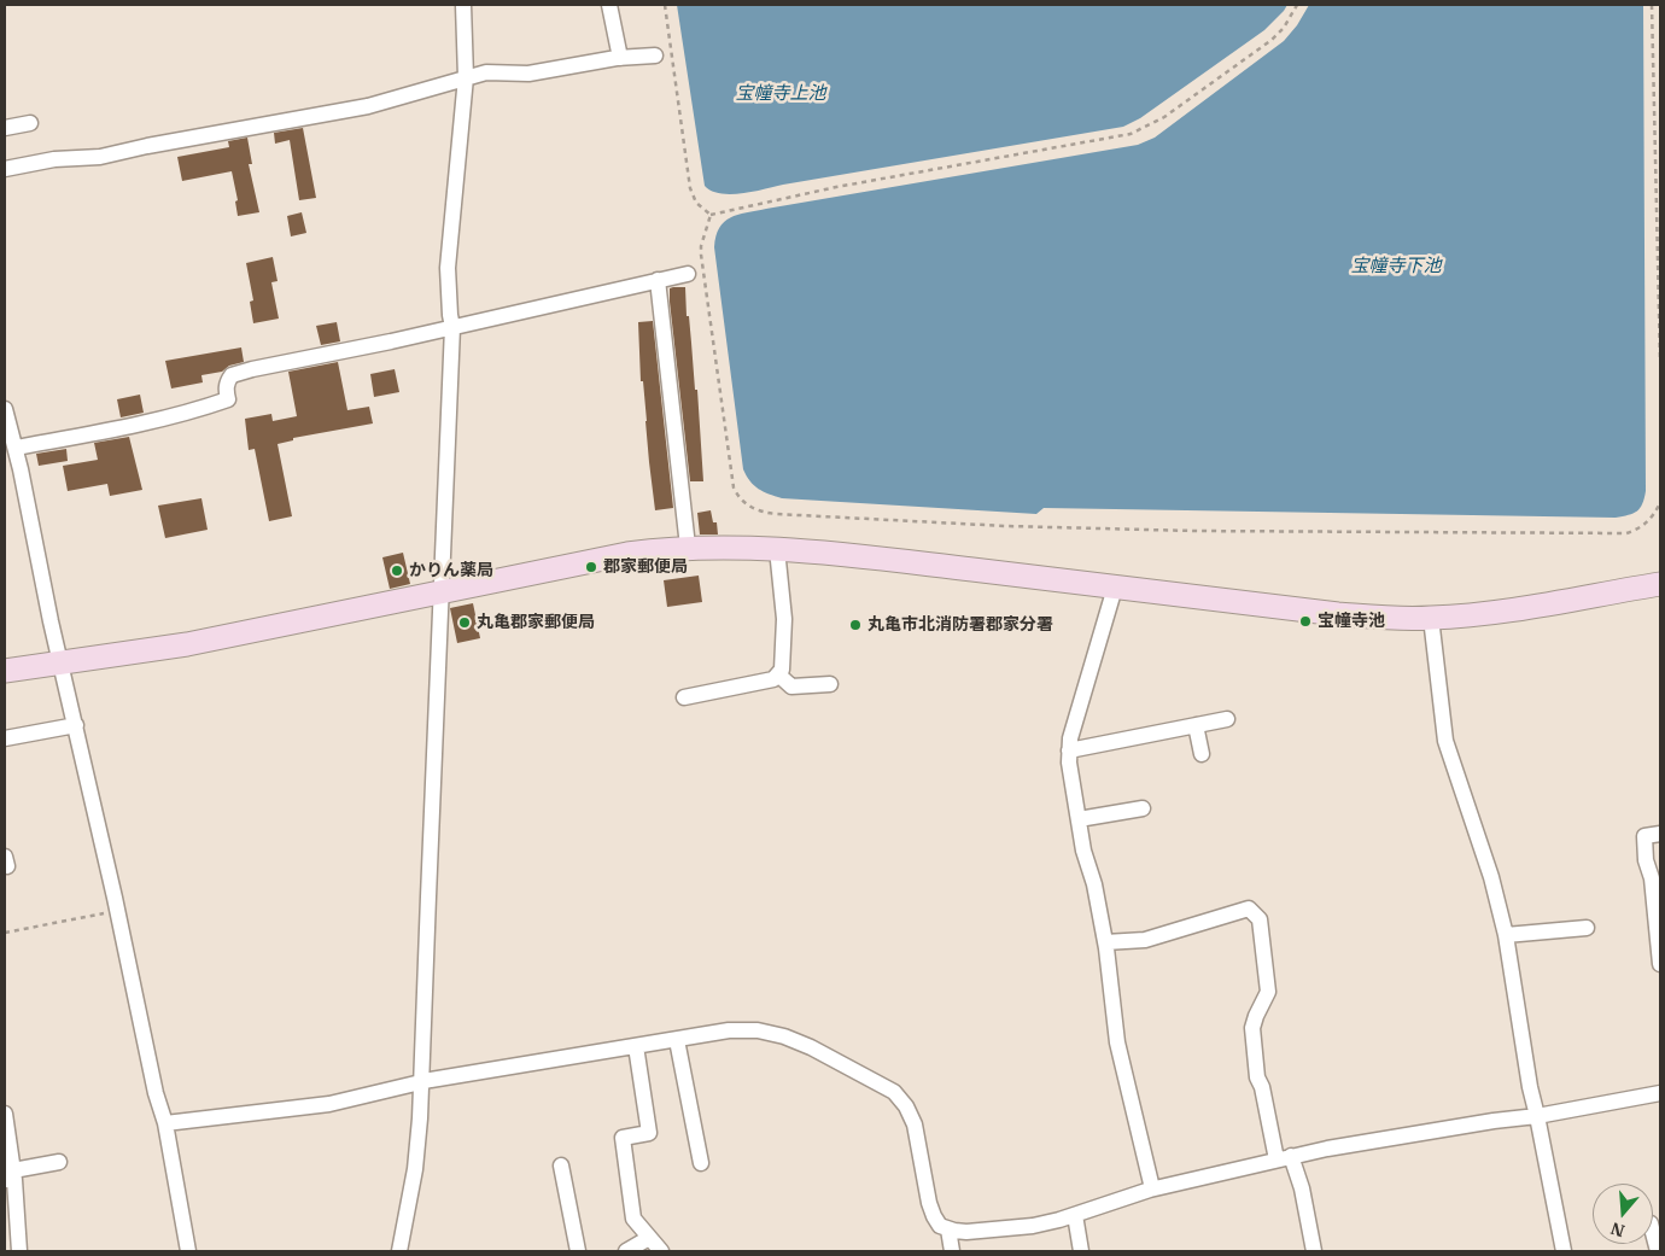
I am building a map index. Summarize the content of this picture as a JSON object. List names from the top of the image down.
{
  "water": ["宝幢寺上池", "宝幢寺下池"],
  "places": [
    "郡家郵便局",
    "かりん薬局",
    "宝幢寺池",
    "丸亀郡家郵便局",
    "丸亀市北消防署郡家分署"
  ],
  "north": "bottom"
}
